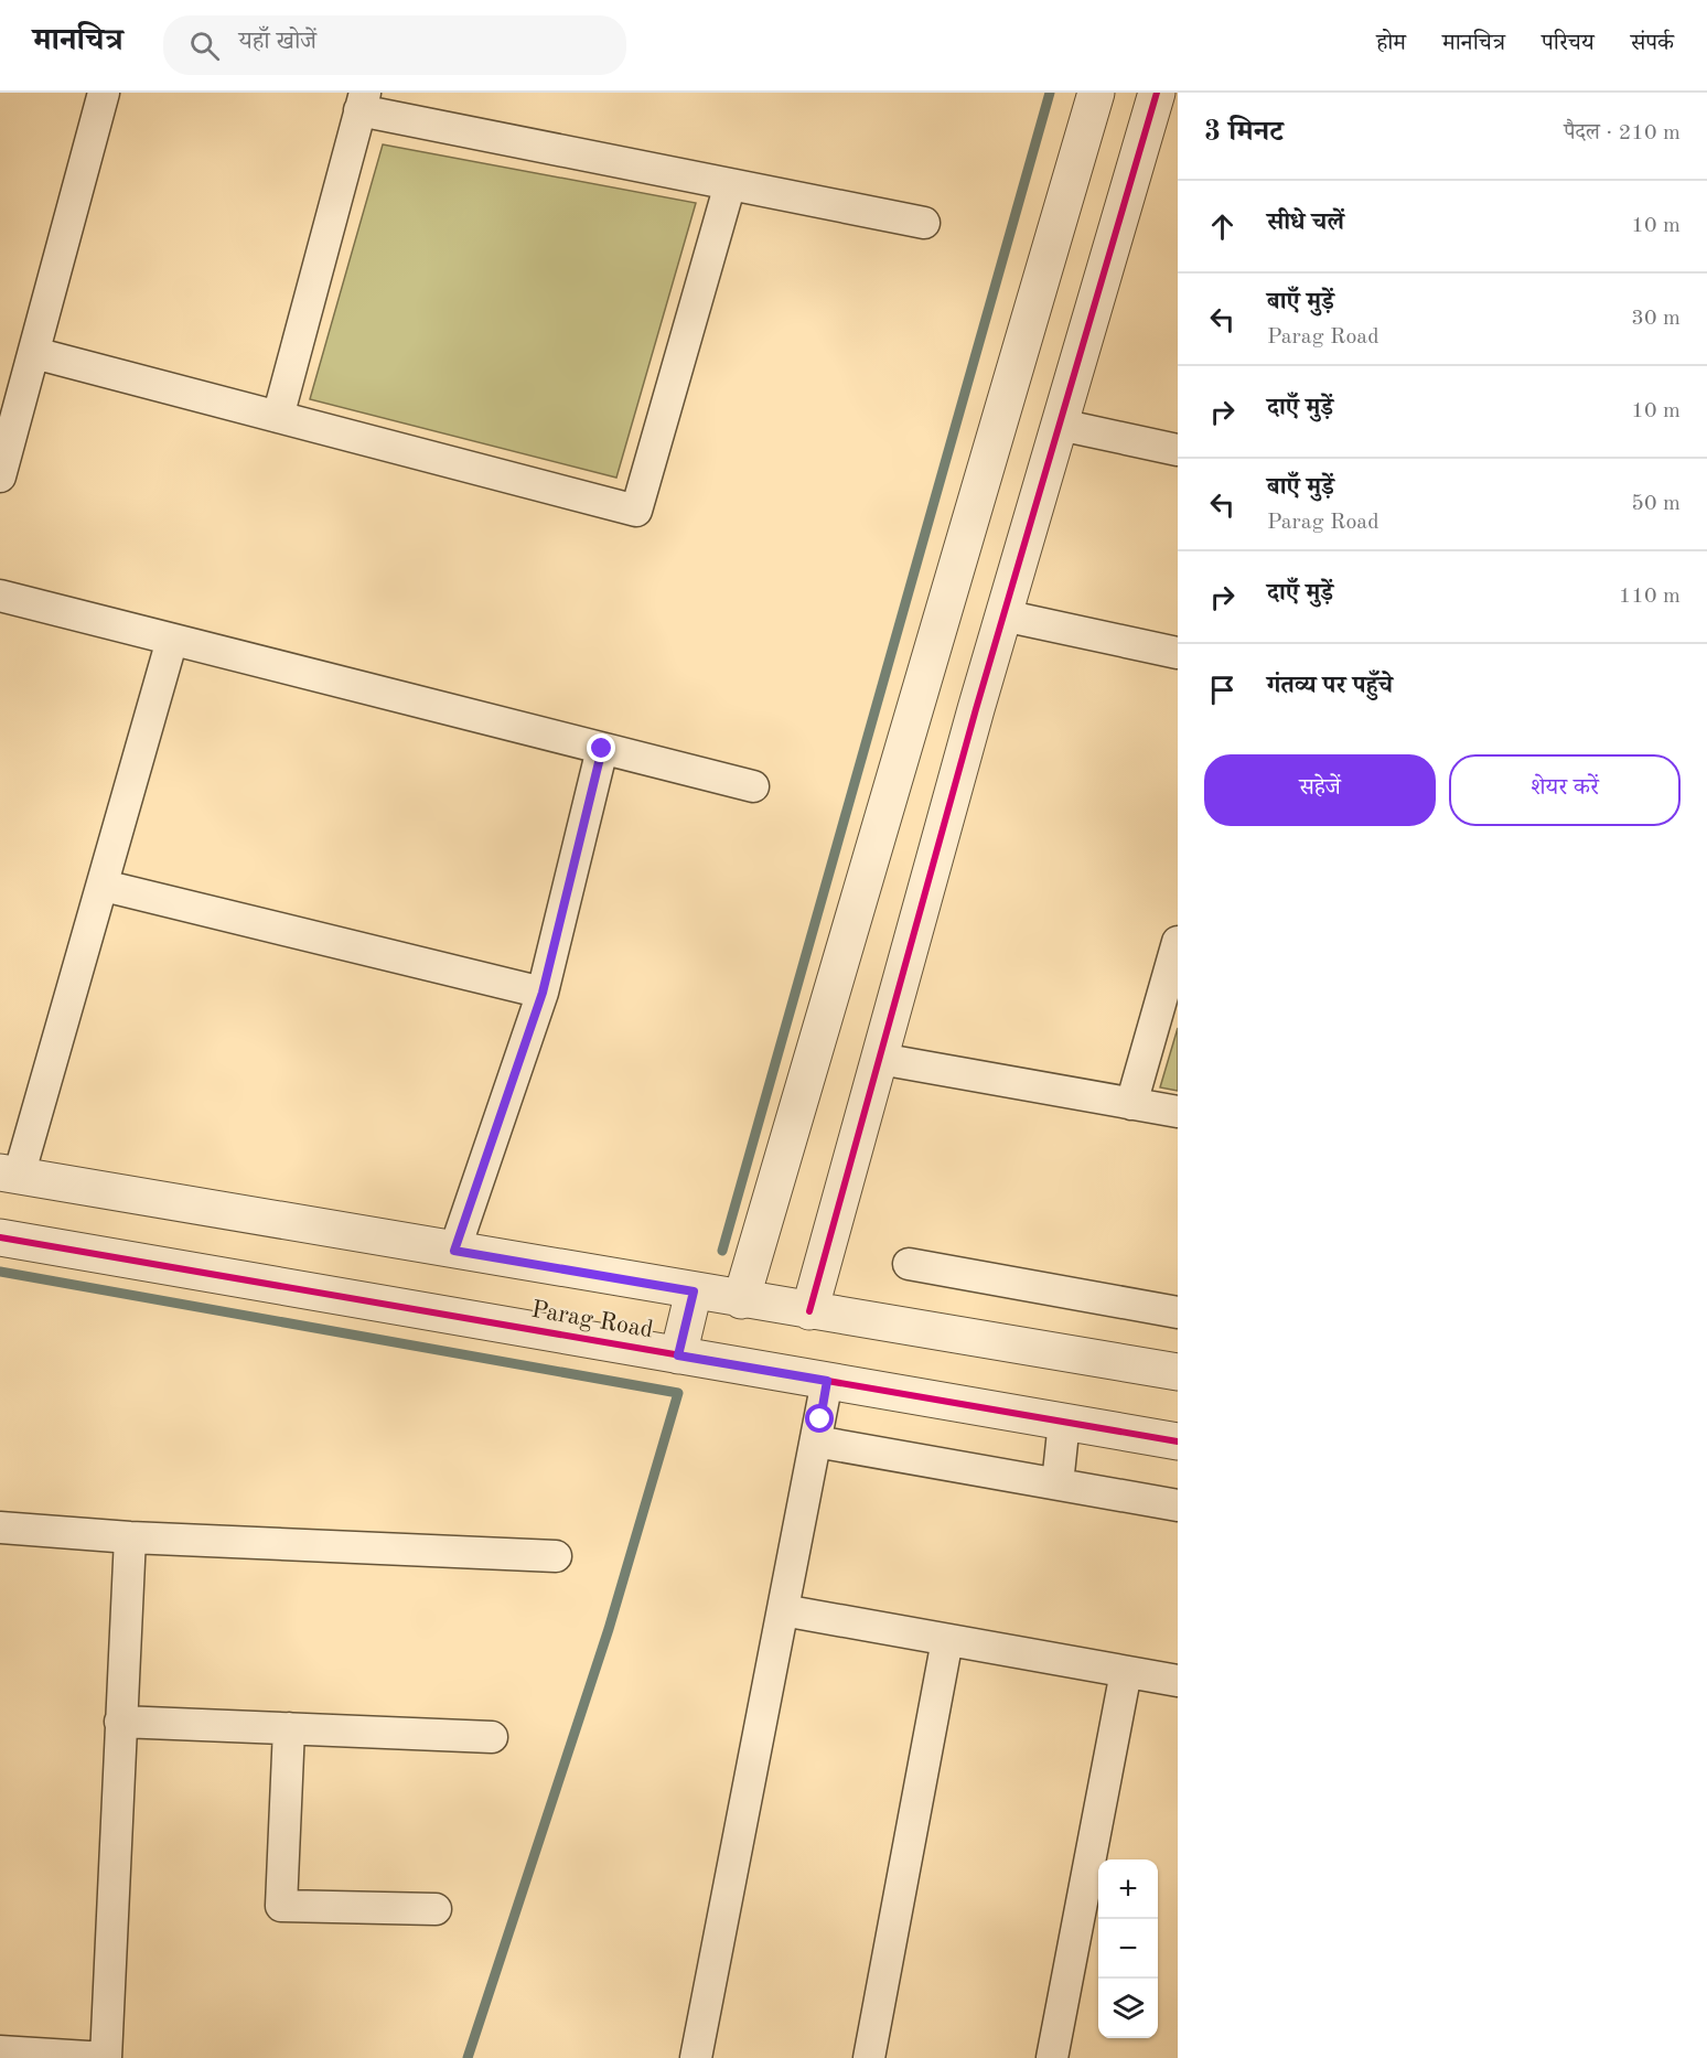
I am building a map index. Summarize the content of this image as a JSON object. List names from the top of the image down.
{
  "streets": {
    "street": ["Parag Road"]
  },
  "page": {
    "header": "मानचित्र",
    "search": "यहाँ खोजें",
    "nav": [
      "होम",
      "मानचित्र",
      "परिचय",
      "संपर्क"
    ],
    "heading": ["3 मिनट", "पैदल · 210 m"],
    "list": [
      ["सीधे चलें", "10 m"],
      ["बाएँ मुड़ें", "Parag Road", "30 m"],
      ["दाएँ मुड़ें", "10 m"],
      ["बाएँ मुड़ें", "Parag Road", "50 m"],
      ["दाएँ मुड़ें", "110 m"],
      "गंतव्य पर पहुँचे"
    ],
    "buttons": ["सहेजें", "शेयर करें"],
    "map_buttons": ["+", "−"]
  }
}
